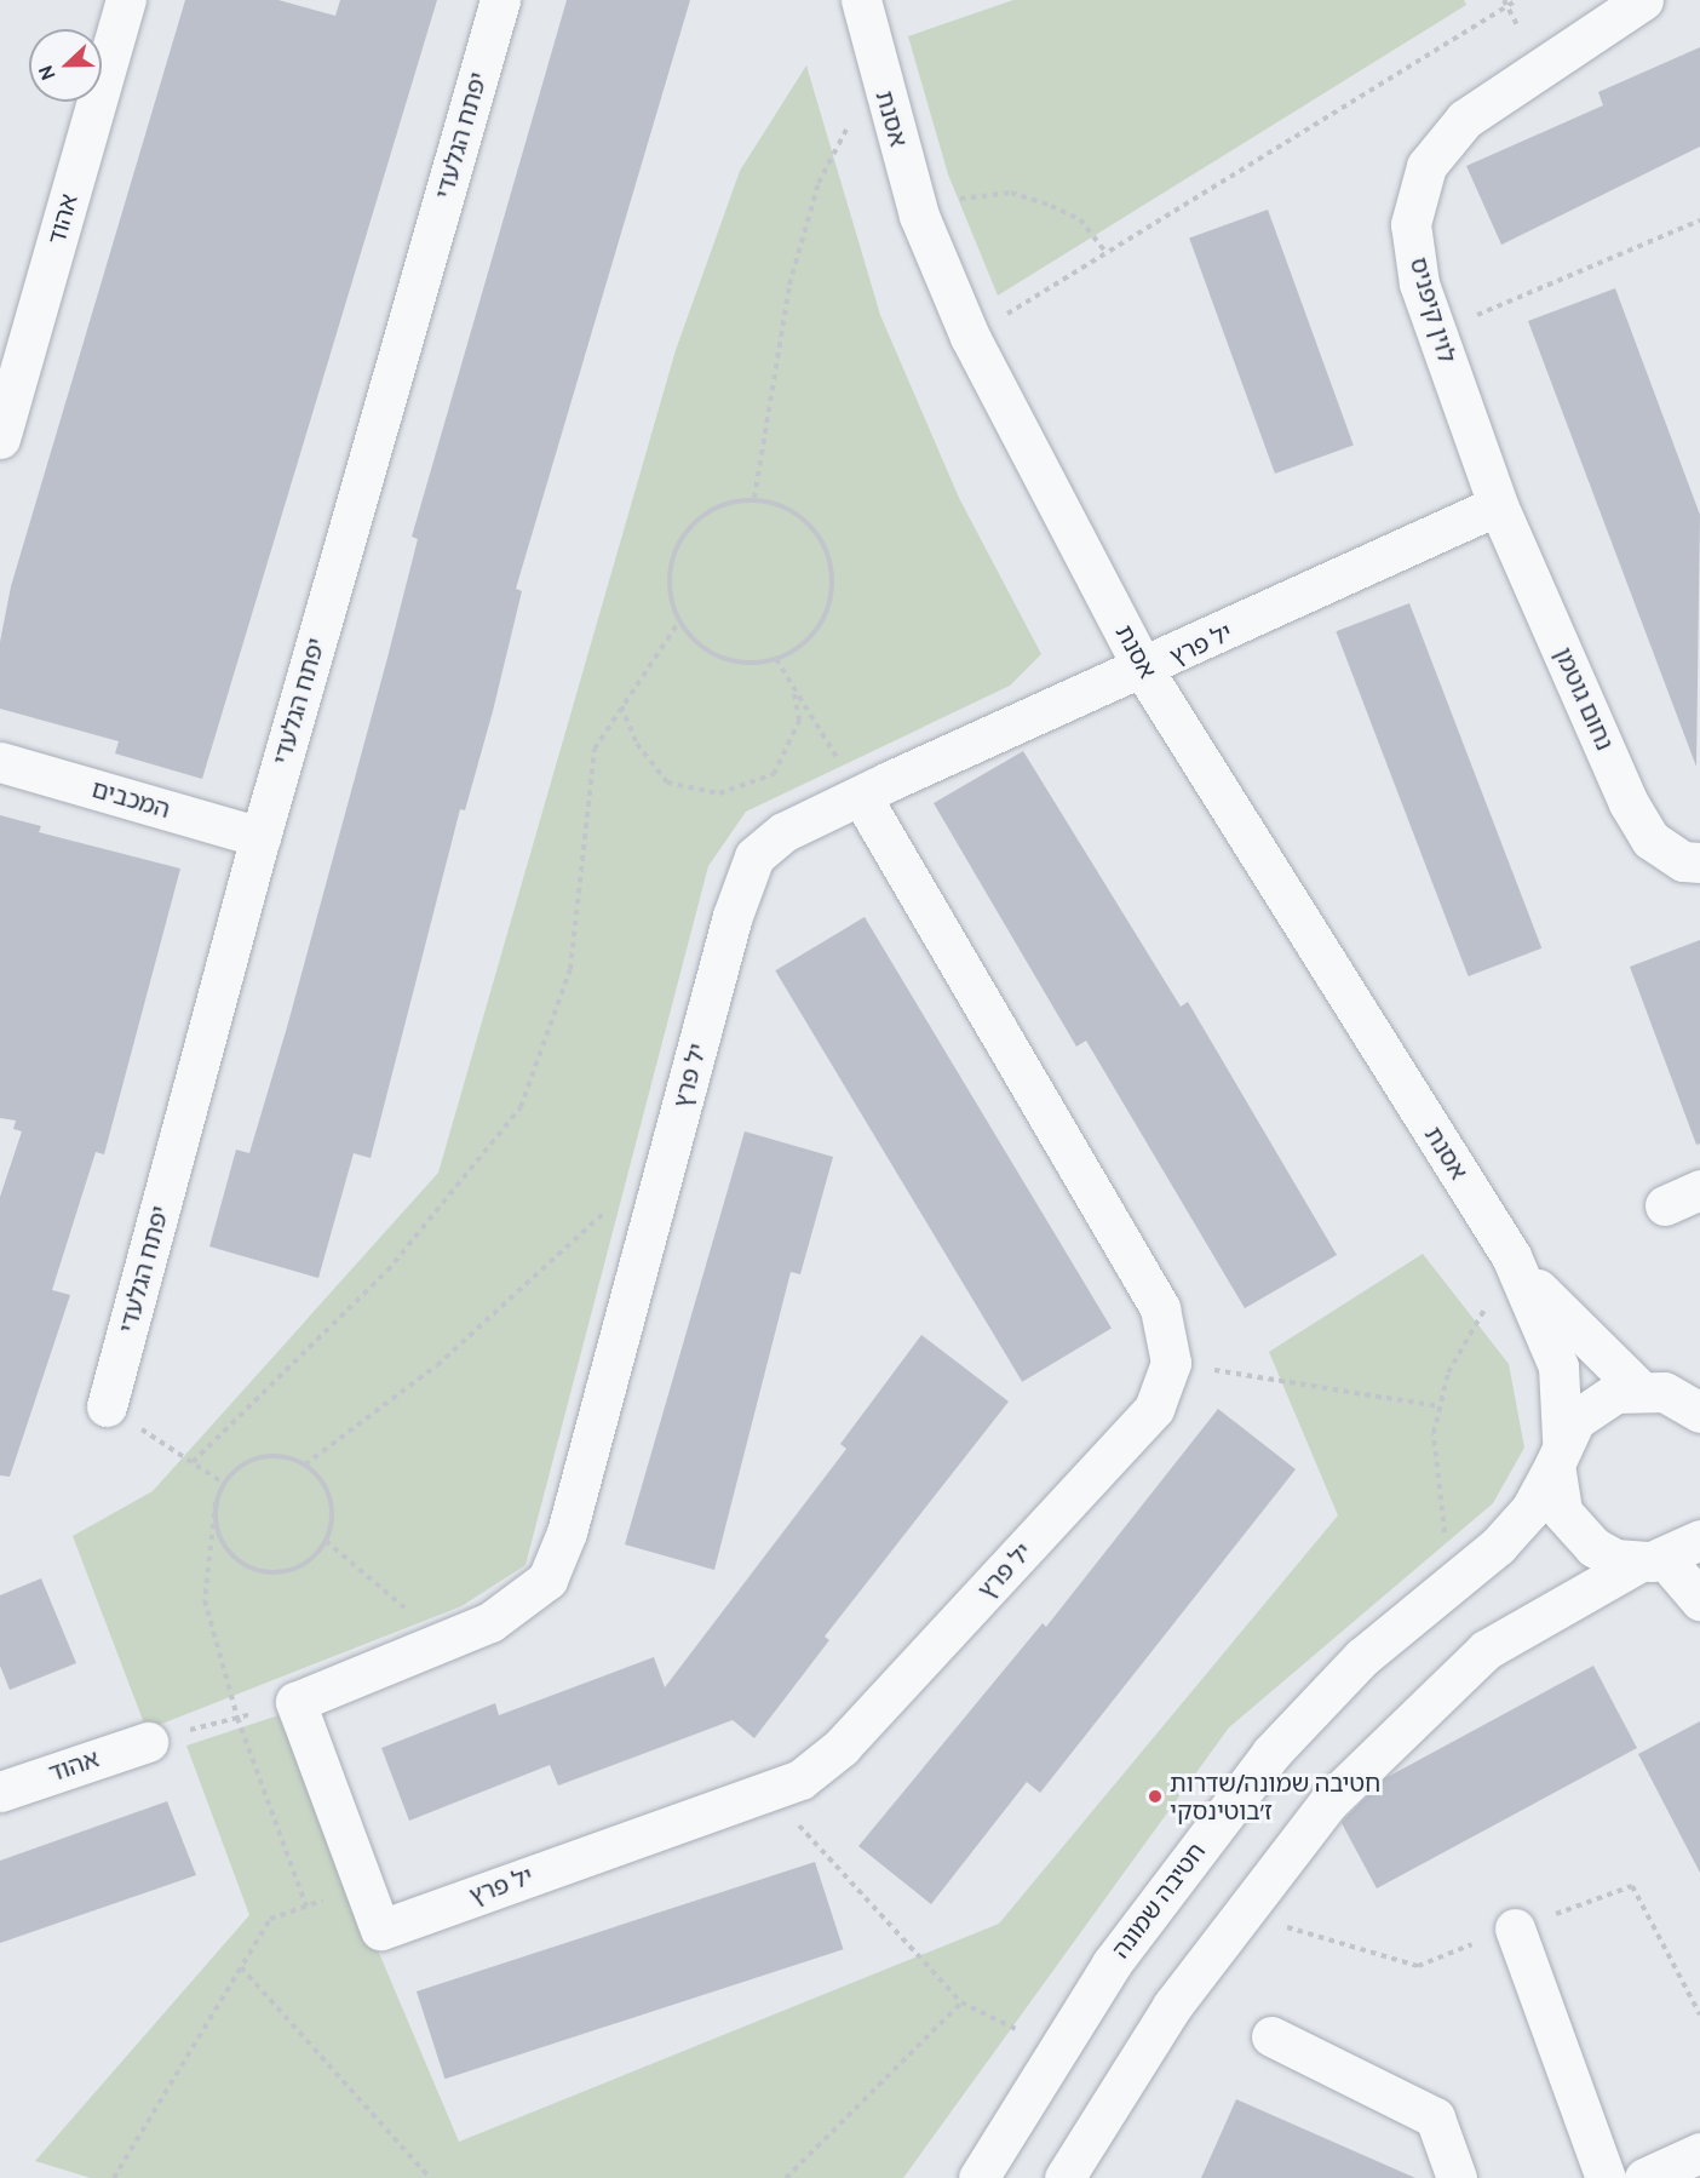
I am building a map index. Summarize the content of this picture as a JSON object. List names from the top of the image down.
{
  "streets": {
    "street": [
      "אסנת",
      "יפתח הגלעדי",
      "אהוד",
      "לוין קיפניס",
      "יל פרץ",
      "נחום גוטמן",
      "המכבים",
      "חטיבה שמונה"
    ]
  },
  "crossings": [
    ["אסנת", "יל פרץ"],
    ["אסנת", "חטיבה שמונה"],
    ["יפתח הגלעדי", "המכבים"],
    ["לוין קיפניס", "יל פרץ"],
    ["לוין קיפניס", "נחום גוטמן"],
    ["יל פרץ", "נחום גוטמן"]
  ],
  "places": ["חטיבה שמונה/שדרות ז׳בוטינסקי"],
  "north": "left"
}
